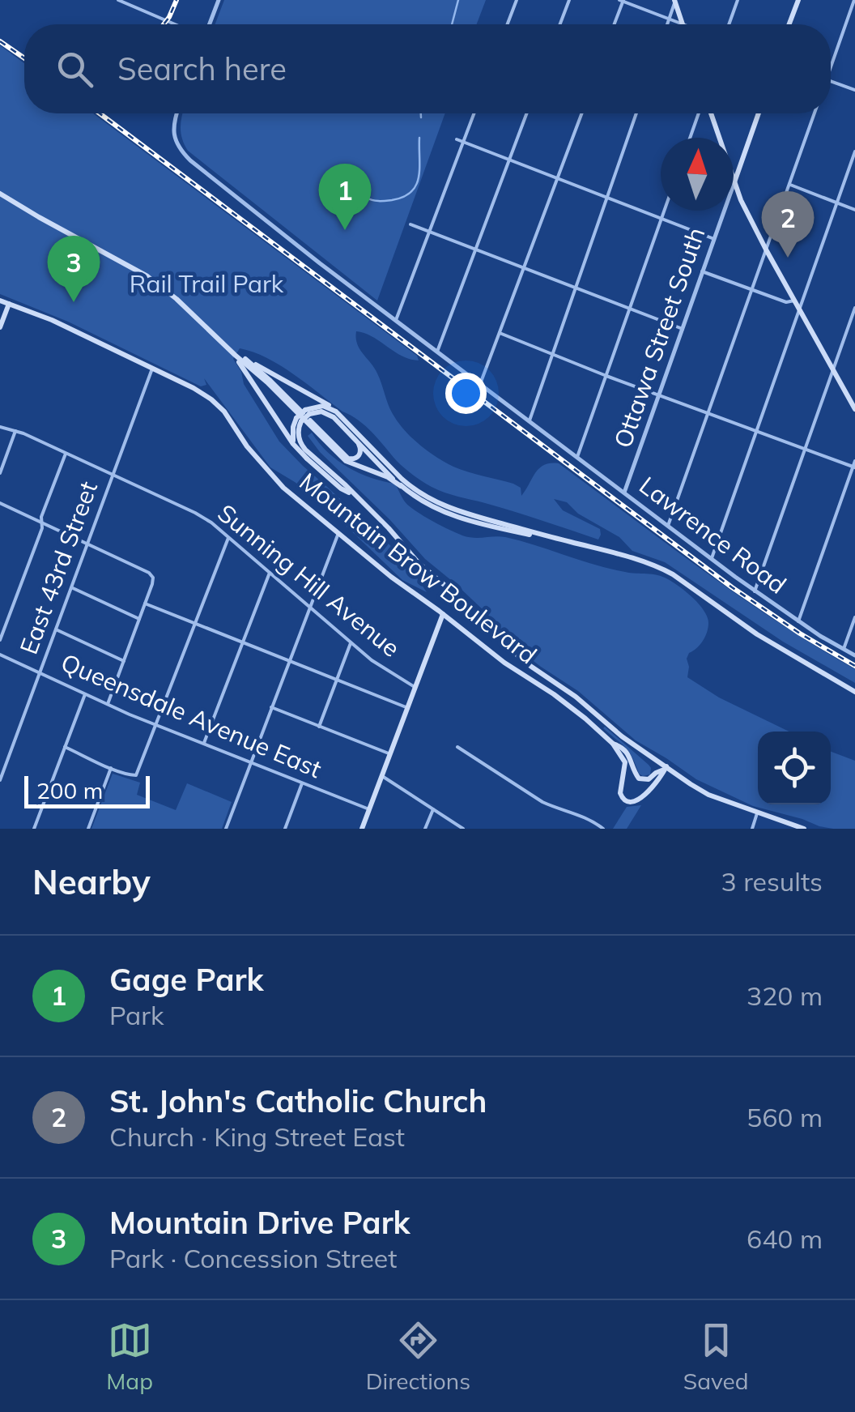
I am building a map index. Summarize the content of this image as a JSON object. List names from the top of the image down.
{
  "streets": {
    "main road": ["Ottawa Street South", "Mountain Brow Boulevard"],
    "street": [
      "Lawrence Road",
      "East 43rd Street",
      "Sunning Hill Avenue",
      "Queensdale Avenue East"
    ]
  },
  "crossings": [
    ["Ottawa Street South", "Lawrence Road"],
    ["East 43rd Street", "Mountain Brow Boulevard"],
    ["East 43rd Street", "Sunning Hill Avenue"],
    ["East 43rd Street", "Queensdale Avenue East"]
  ],
  "parks": ["Rail Trail Park"],
  "scale_bar": "200 m",
  "north": "top",
  "page": {
    "search": "Search here",
    "pins": ["1", "2", "3"],
    "scale": "200 m",
    "heading": ["Nearby", "3 results"],
    "list": [
      {
        "mark": "1",
        "name": "Gage Park",
        "note": "Park",
        "value": "320 m"
      },
      {
        "mark": "2",
        "name": "St. John's Catholic Church",
        "note": "Church · King Street East",
        "value": "560 m"
      },
      {
        "mark": "3",
        "name": "Mountain Drive Park",
        "note": "Park · Concession Street",
        "value": "640 m"
      }
    ],
    "nav": ["Map", "Directions", "Saved"]
  }
}
